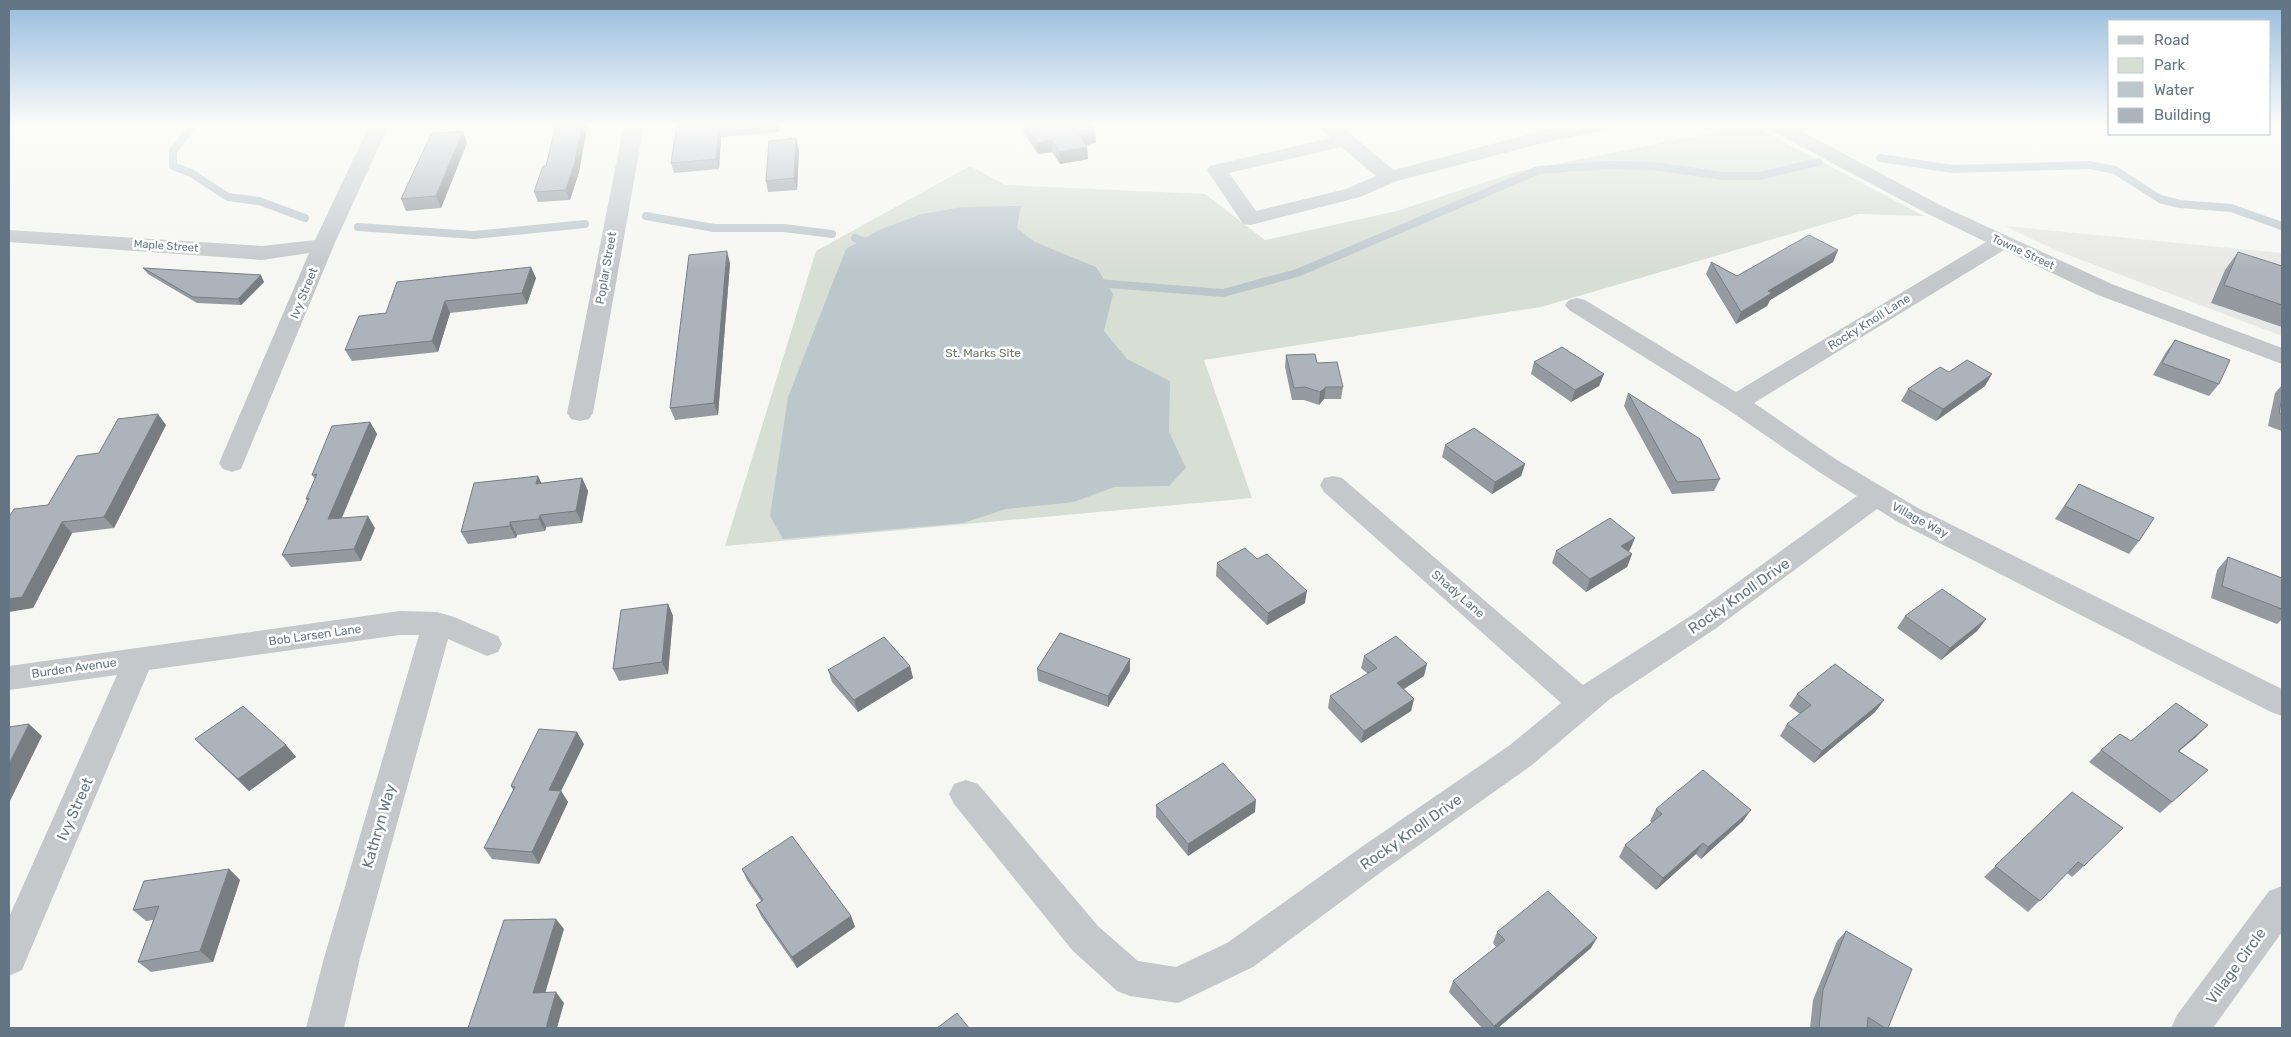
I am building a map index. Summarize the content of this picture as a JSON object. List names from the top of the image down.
{
  "streets": {
    "street": [
      "Maple Street",
      "Towne Street",
      "Poplar Street",
      "Ivy Street",
      "Rocky Knoll Lane",
      "Village Way",
      "Shady Lane",
      "Rocky Knoll Drive",
      "Bob Larsen Lane",
      "Burden Avenue",
      "Kathryn Way",
      "Village Circle"
    ]
  },
  "crossings": [
    ["Maple Street", "Ivy Street"],
    ["Towne Street", "Rocky Knoll Lane"],
    ["Ivy Street", "Bob Larsen Lane"],
    ["Ivy Street", "Burden Avenue"],
    ["Rocky Knoll Lane", "Village Way"],
    ["Village Way", "Rocky Knoll Drive"],
    ["Shady Lane", "Rocky Knoll Drive"],
    ["Bob Larsen Lane", "Burden Avenue"],
    ["Bob Larsen Lane", "Kathryn Way"]
  ],
  "parks": ["St. Marks Site"],
  "legend": [
    "Road",
    "Park",
    "Water",
    "Building"
  ]
}
